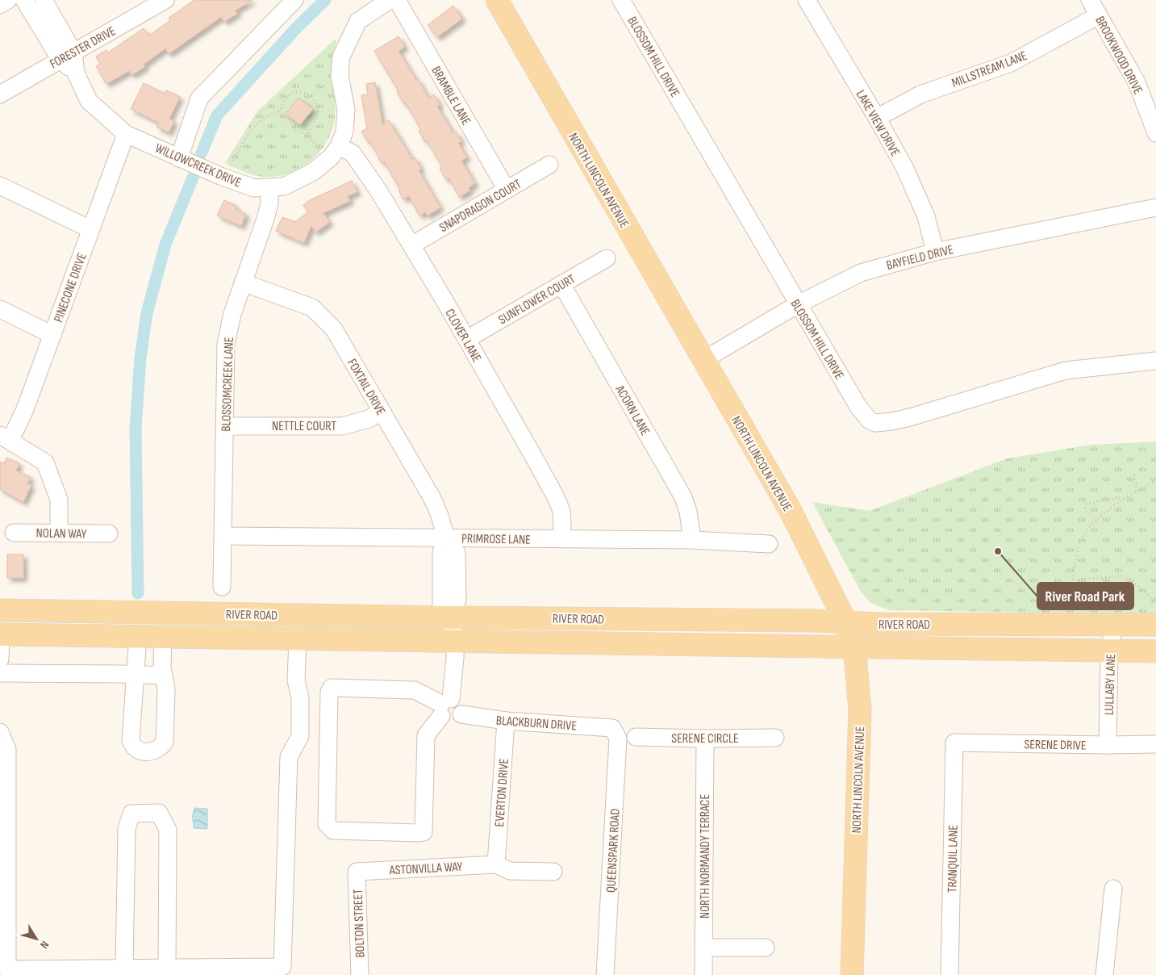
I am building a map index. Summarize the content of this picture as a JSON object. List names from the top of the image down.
{
  "streets": {
    "main road": ["NORTH LINCOLN AVENUE", "RIVER ROAD"],
    "street": [
      "FORESTER DRIVE",
      "BROOKWOOD DRIVE",
      "BLOSSOM HILL DRIVE",
      "MILLSTREAM LANE",
      "BRAMBLE LANE",
      "LAKE VIEW DRIVE",
      "WILLOWCREEK DRIVE",
      "SNAPDRAGON COURT",
      "BAYFIELD DRIVE",
      "PINECONE DRIVE",
      "SUNFLOWER COURT",
      "CLOVER LANE",
      "BLOSSOMCREEK LANE",
      "FOXTAIL DRIVE",
      "ACORN LANE",
      "NETTLE COURT",
      "NOLAN WAY",
      "PRIMROSE LANE",
      "LULLABY LANE",
      "BLACKBURN DRIVE",
      "SERENE CIRCLE",
      "SERENE DRIVE",
      "EVERTON DRIVE",
      "QUEENSPARK ROAD",
      "NORTH NORMANDY TERRACE",
      "TRANQUIL LANE",
      "ASTONVILLA WAY",
      "BOLTON STREET"
    ]
  },
  "crossings": [
    ["FORESTER DRIVE", "WILLOWCREEK DRIVE"],
    ["BROOKWOOD DRIVE", "MILLSTREAM LANE"],
    ["BLOSSOM HILL DRIVE", "BAYFIELD DRIVE"],
    ["MILLSTREAM LANE", "LAKE VIEW DRIVE"],
    ["BRAMBLE LANE", "SNAPDRAGON COURT"],
    ["LAKE VIEW DRIVE", "BAYFIELD DRIVE"],
    ["WILLOWCREEK DRIVE", "PINECONE DRIVE"],
    ["WILLOWCREEK DRIVE", "CLOVER LANE"],
    ["WILLOWCREEK DRIVE", "BLOSSOMCREEK LANE"],
    ["NORTH LINCOLN AVENUE", "BAYFIELD DRIVE"],
    ["NORTH LINCOLN AVENUE", "RIVER ROAD"],
    ["SNAPDRAGON COURT", "CLOVER LANE"],
    ["SUNFLOWER COURT", "CLOVER LANE"],
    ["SUNFLOWER COURT", "ACORN LANE"],
    ["CLOVER LANE", "PRIMROSE LANE"],
    ["BLOSSOMCREEK LANE", "FOXTAIL DRIVE"],
    ["BLOSSOMCREEK LANE", "NETTLE COURT"],
    ["BLOSSOMCREEK LANE", "PRIMROSE LANE"],
    ["FOXTAIL DRIVE", "NETTLE COURT"],
    ["FOXTAIL DRIVE", "PRIMROSE LANE"],
    ["FOXTAIL DRIVE", "RIVER ROAD"],
    ["ACORN LANE", "PRIMROSE LANE"],
    ["RIVER ROAD", "LULLABY LANE"],
    ["LULLABY LANE", "SERENE DRIVE"],
    ["BLACKBURN DRIVE", "EVERTON DRIVE"],
    ["BLACKBURN DRIVE", "QUEENSPARK ROAD"],
    ["SERENE CIRCLE", "NORTH NORMANDY TERRACE"],
    ["SERENE DRIVE", "TRANQUIL LANE"],
    ["EVERTON DRIVE", "ASTONVILLA WAY"],
    ["ASTONVILLA WAY", "BOLTON STREET"]
  ],
  "places": ["River Road Park"],
  "north": "bottom right"
}
